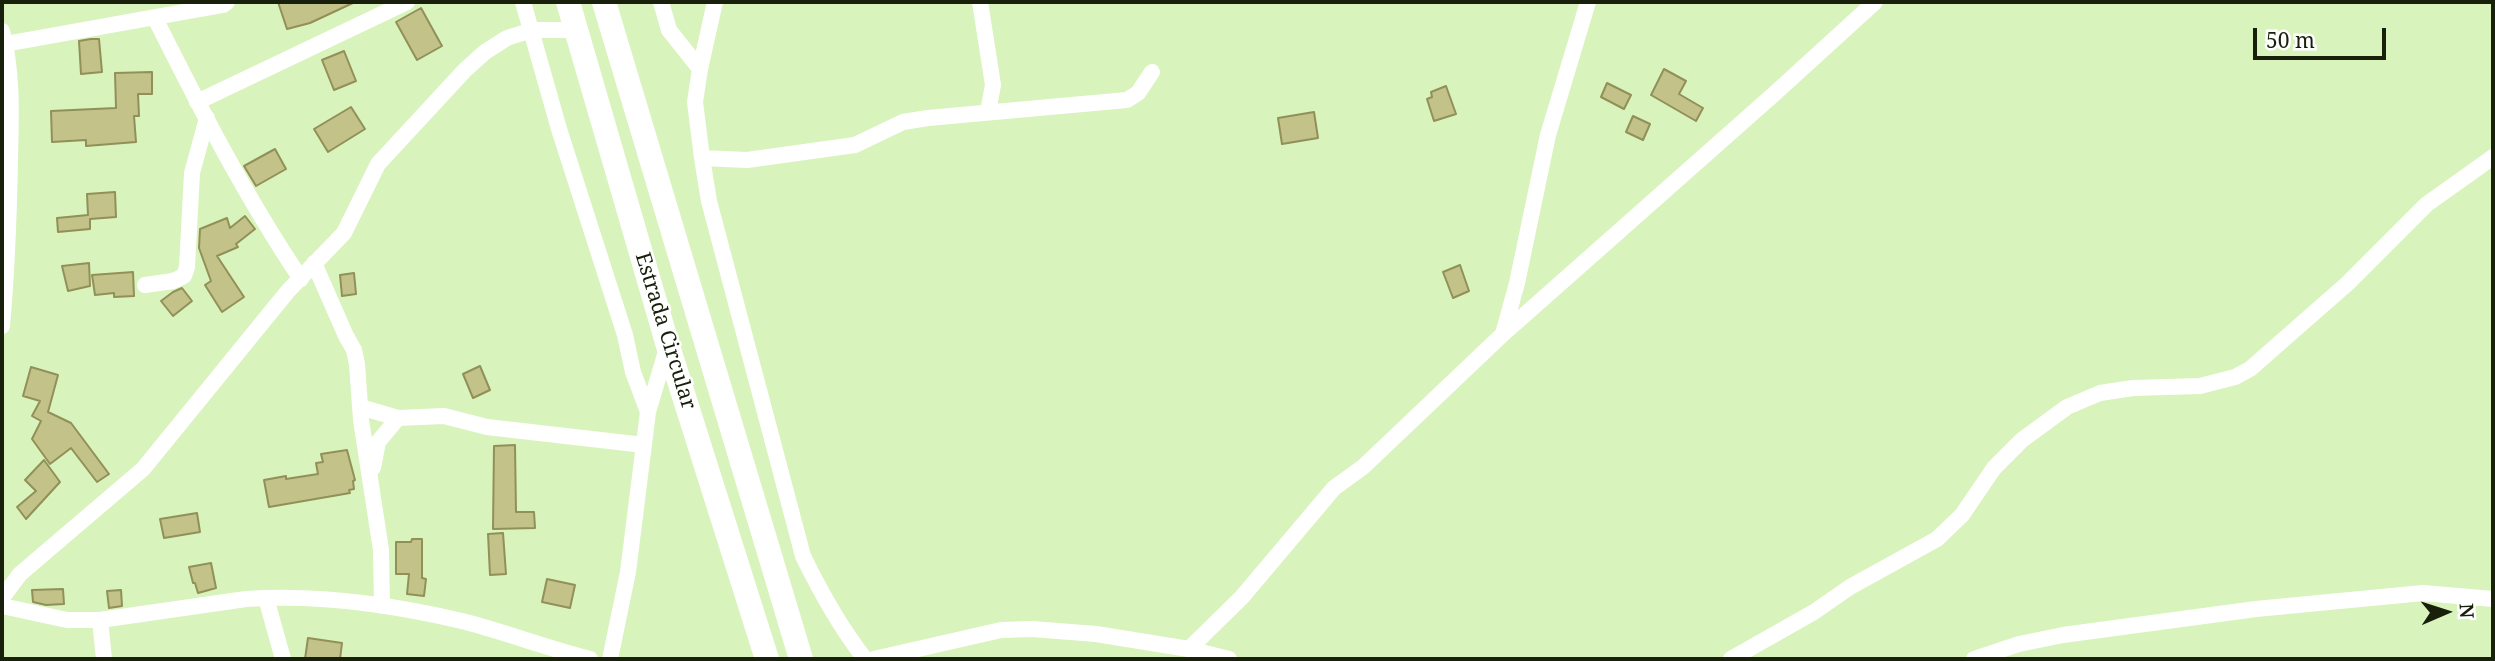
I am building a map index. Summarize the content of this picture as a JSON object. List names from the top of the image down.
{
  "streets": {
    "main road": ["Estrada Circular"]
  },
  "scale_bar": "50 m",
  "north": "right"
}
